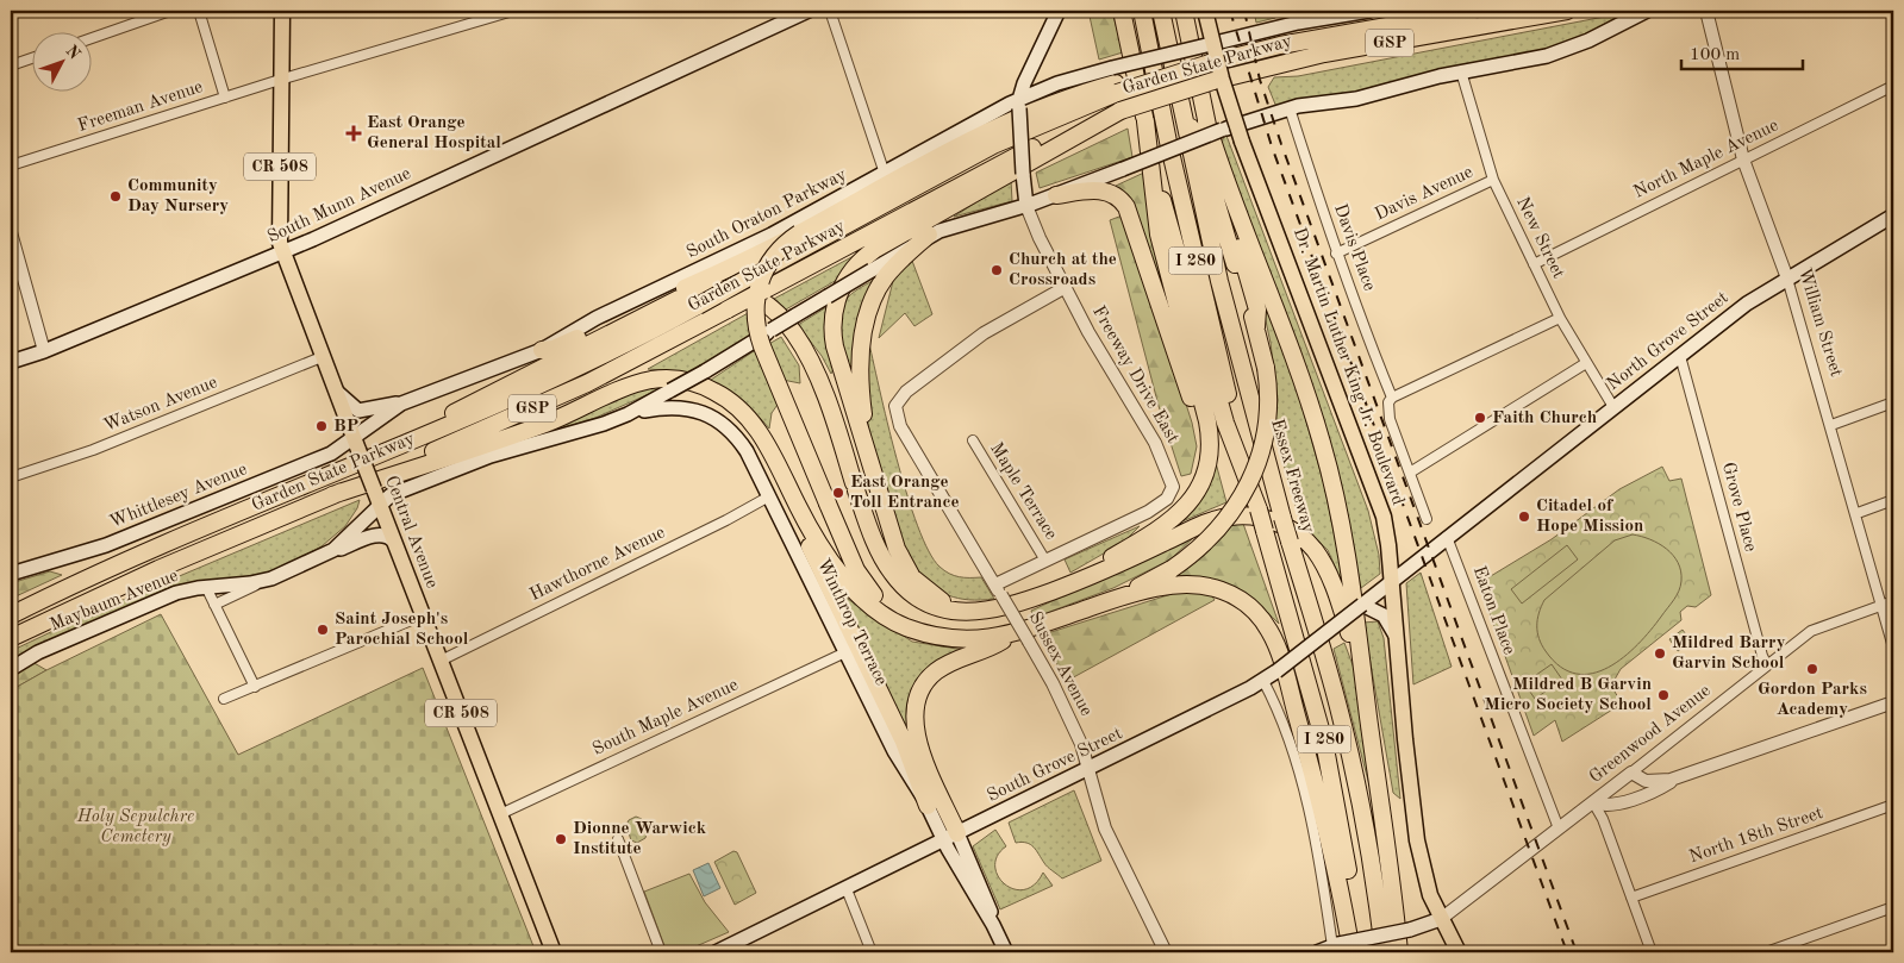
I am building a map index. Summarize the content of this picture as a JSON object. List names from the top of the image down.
{
  "streets": {
    "highway": [
      "GSP",
      "Garden State Parkway",
      "I 280",
      "Essex Freeway"
    ],
    "main road": [
      "CR 508",
      "South Munn Avenue",
      "South Oraton Parkway",
      "North Grove Street",
      "Dr. Martin Luther King Jr. Boulevard",
      "Freeway Drive East",
      "Whittlesey Avenue",
      "Central Avenue",
      "Maybaum Avenue",
      "Winthrop Terrace",
      "South Grove Street"
    ],
    "street": [
      "Freeman Avenue",
      "North Maple Avenue",
      "Davis Avenue",
      "New Street",
      "Davis Place",
      "William Street",
      "Watson Avenue",
      "Maple Terrace",
      "Grove Place",
      "Hawthorne Avenue",
      "Eaton Place",
      "Sussex Avenue",
      "South Maple Avenue",
      "Greenwood Avenue",
      "North 18th Street"
    ]
  },
  "crossings": [
    ["Garden State Parkway", "South Oraton Parkway"],
    ["Freeman Avenue", "Central Avenue"],
    ["North Maple Avenue", "New Street"],
    ["North Maple Avenue", "William Street"],
    ["Davis Avenue", "New Street"],
    ["Davis Avenue", "Davis Place"],
    ["South Munn Avenue", "Central Avenue"],
    ["South Oraton Parkway", "Freeway Drive East"],
    ["South Oraton Parkway", "Whittlesey Avenue"],
    ["South Oraton Parkway", "Central Avenue"],
    ["New Street", "North Grove Street"],
    ["William Street", "North Grove Street"],
    ["William Street", "Greenwood Avenue"],
    ["North Grove Street", "Dr. Martin Luther King Jr. Boulevard"],
    ["North Grove Street", "Grove Place"],
    ["North Grove Street", "Eaton Place"],
    ["North Grove Street", "South Grove Street"],
    ["Dr. Martin Luther King Jr. Boulevard", "Greenwood Avenue"],
    ["Dr. Martin Luther King Jr. Boulevard", "South Grove Street"],
    ["Freeway Drive East", "Maple Terrace"],
    ["Freeway Drive East", "Sussex Avenue"],
    ["Watson Avenue", "Central Avenue"],
    ["Whittlesey Avenue", "Central Avenue"],
    ["Grove Place", "Greenwood Avenue"],
    ["Central Avenue", "Hawthorne Avenue"],
    ["Central Avenue", "South Maple Avenue"],
    ["Hawthorne Avenue", "Winthrop Terrace"],
    ["Eaton Place", "Greenwood Avenue"],
    ["Winthrop Terrace", "South Maple Avenue"],
    ["Winthrop Terrace", "South Grove Street"],
    ["Sussex Avenue", "South Grove Street"]
  ],
  "parks": ["Holy Sepulchre Cemetery"],
  "places": {
    "health": ["East Orange General Hospital"],
    "other": [
      "Community Day Nursery",
      "Church at the Crossroads",
      "Faith Church",
      "BP",
      "East Orange Toll Entrance",
      "Citadel of Hope Mission",
      "Saint Joseph's Parochial School",
      "Mildred Barry Garvin School",
      "Gordon Parks Academy",
      "Mildred B Garvin Micro Society School",
      "Dionne Warwick Institute"
    ]
  },
  "scale_bar": "100 m",
  "north": "top right"
}
